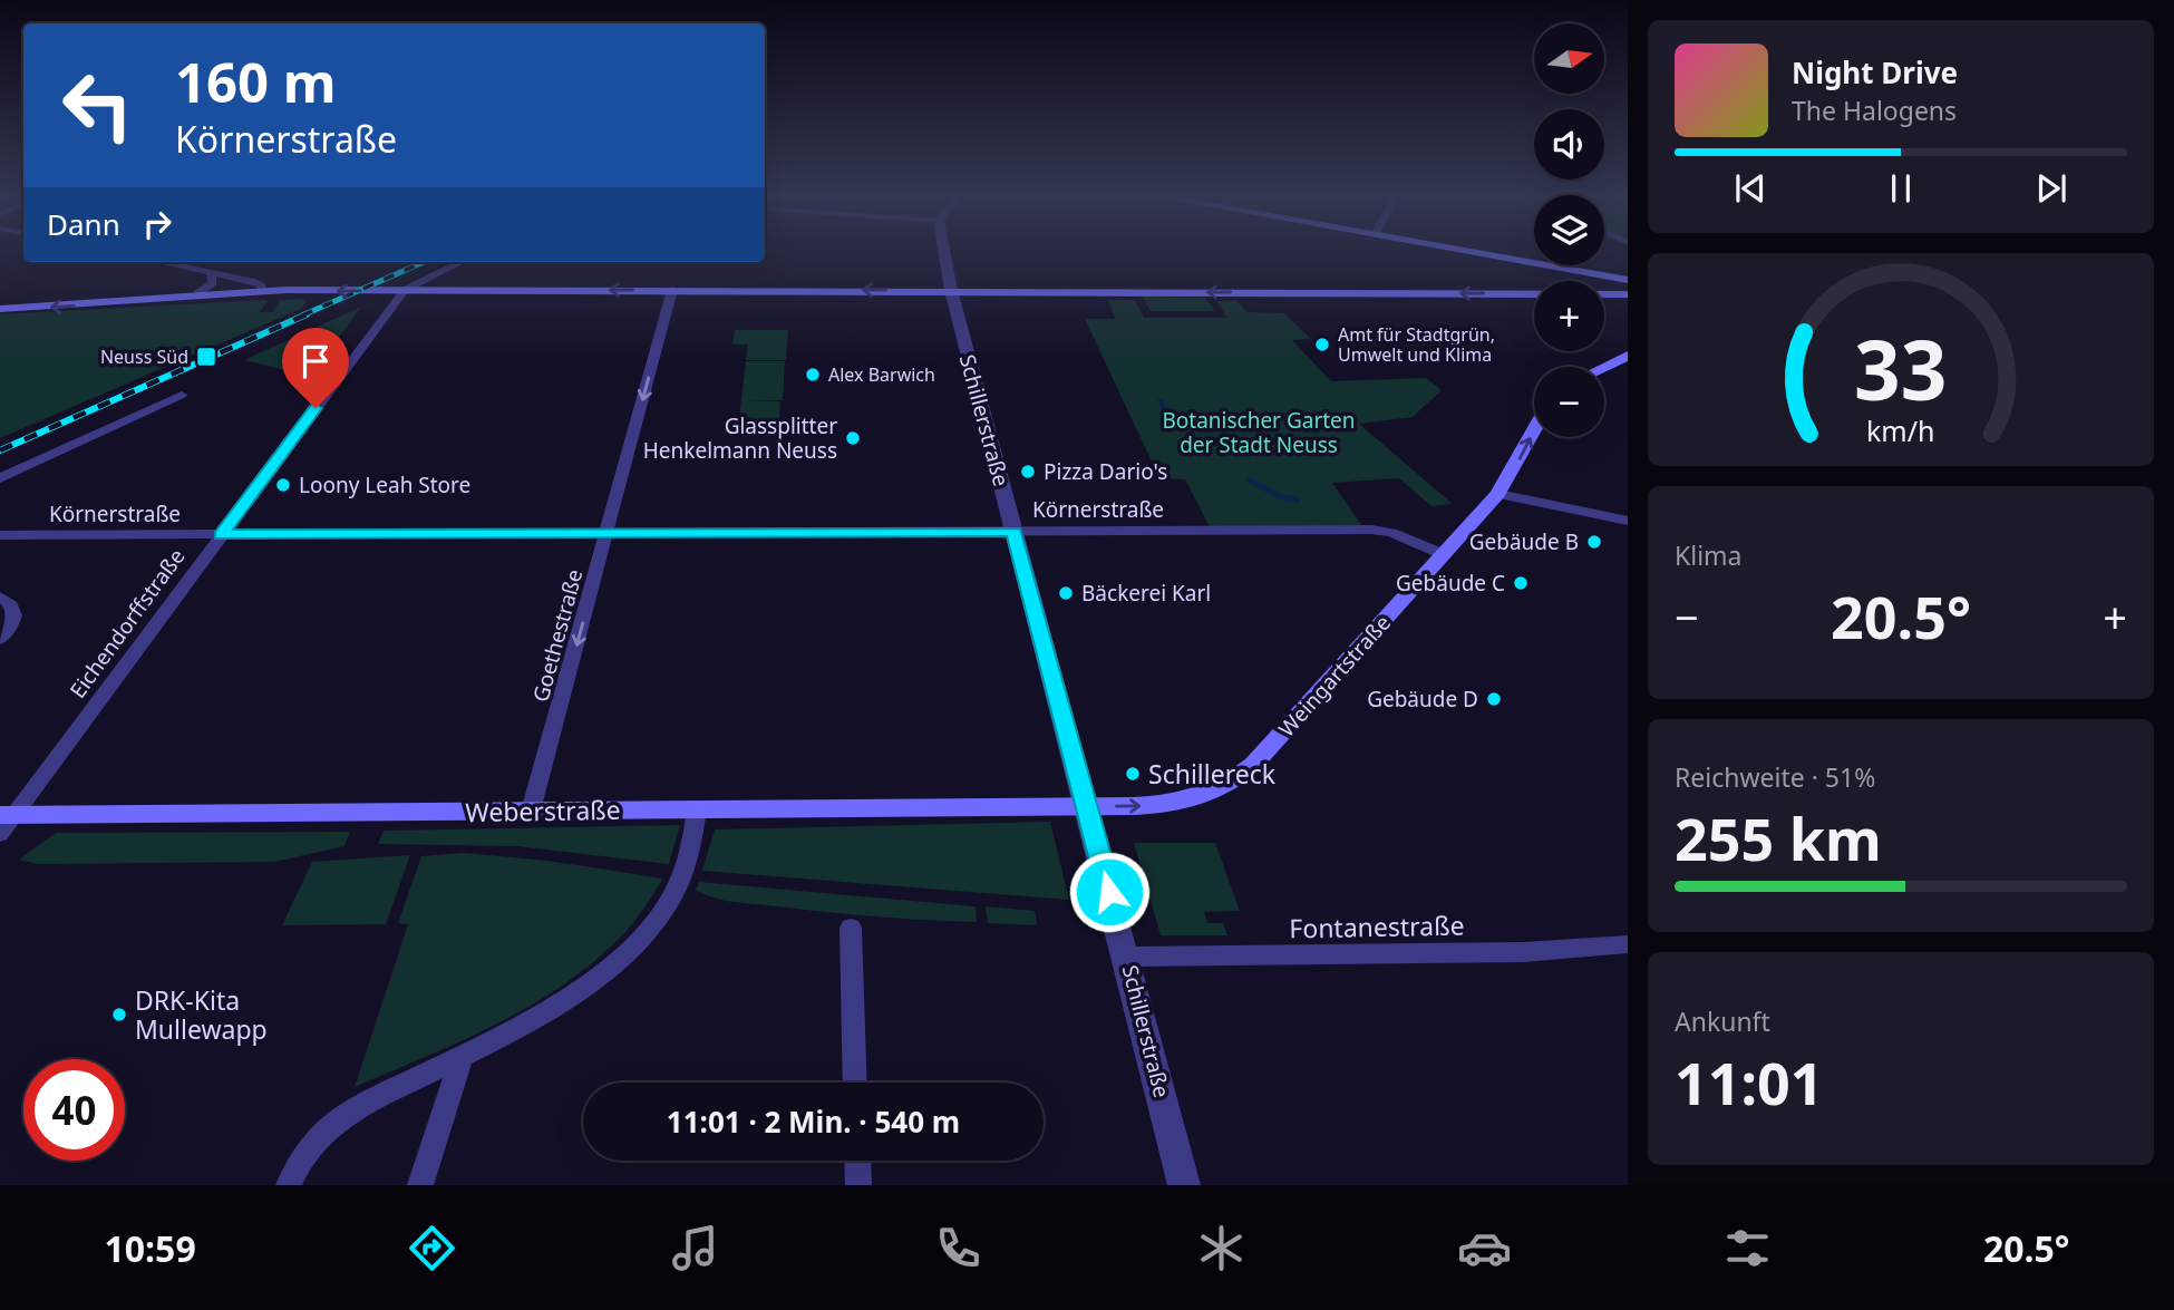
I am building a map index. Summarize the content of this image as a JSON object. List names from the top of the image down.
{
  "streets": {
    "main road": ["Weingartstraße", "Weberstraße"],
    "street": [
      "Schillerstraße",
      "Körnerstraße",
      "Eichendorffstraße",
      "Goethestraße",
      "Fontanestraße"
    ]
  },
  "crossings": [
    ["Schillerstraße", "Körnerstraße"],
    ["Schillerstraße", "Weingartstraße"],
    ["Schillerstraße", "Weberstraße"],
    ["Schillerstraße", "Fontanestraße"],
    ["Körnerstraße", "Eichendorffstraße"],
    ["Körnerstraße", "Goethestraße"],
    ["Körnerstraße", "Weingartstraße"],
    ["Eichendorffstraße", "Weberstraße"],
    ["Goethestraße", "Weberstraße"],
    ["Weingartstraße", "Weberstraße"]
  ],
  "one_way": ["Goethestraße", "Weingartstraße"],
  "parks": ["Botanischer Garten der Stadt Neuss"],
  "places": {
    "other": [
      "Amt für Stadtgrün, Umwelt und Klima",
      "Alex Barwich",
      "Glassplitter Henkelmann Neuss",
      "Pizza Dario's",
      "Loony Leah Store",
      "Gebäude B",
      "Gebäude C",
      "Bäckerei Karl",
      "Gebäude D",
      "Schillereck",
      "DRK-Kita Mullewapp"
    ],
    "transit": ["Neuss Süd"]
  },
  "north": "right",
  "page": {
    "map_buttons": ["+", "−"],
    "turn": ["160 m", "Körnerstraße"],
    "song": ["Night Drive", "The Halogens"],
    "then": "Dann",
    "tile": [
      "Klima",
      ["Reichweite · 51%", "255 km"],
      ["Ankunft", "11:01"]
    ],
    "heat": ["−", "20.5°", "+"],
    "limit": "40",
    "trip": "11:01 · 2 Min. · 540 m",
    "tabs": ["10:59", "20.5°"],
    "gauge": ["33", "km/h"]
  }
}
